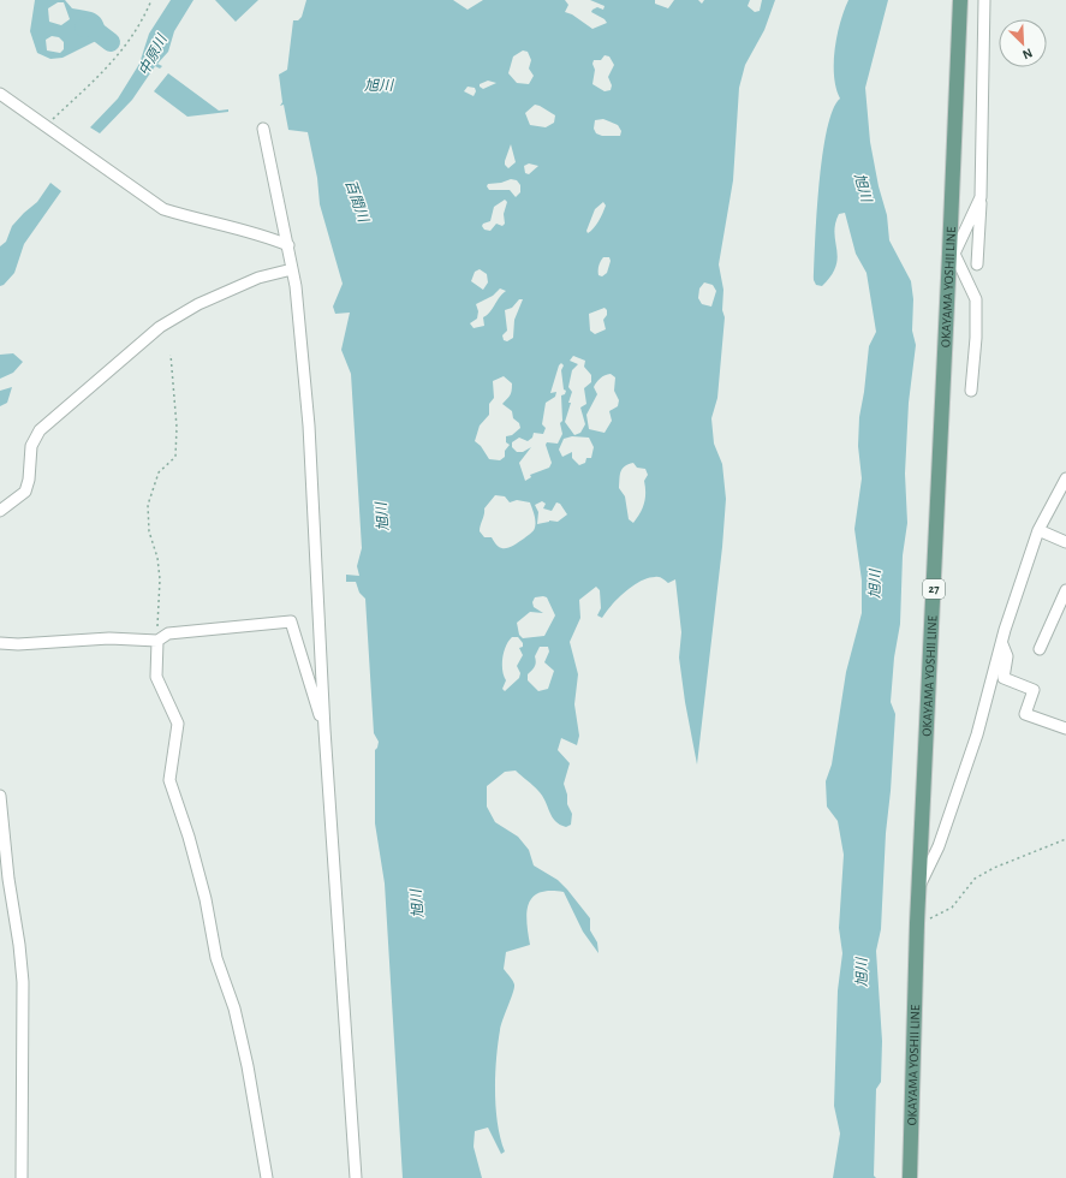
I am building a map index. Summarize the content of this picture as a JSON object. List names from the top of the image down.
{
  "streets": {
    "main road": ["OKAYAMA YOSHII LINE", "27"]
  },
  "water": ["中原川", "旭川", "百間川"],
  "north": "bottom right"
}
